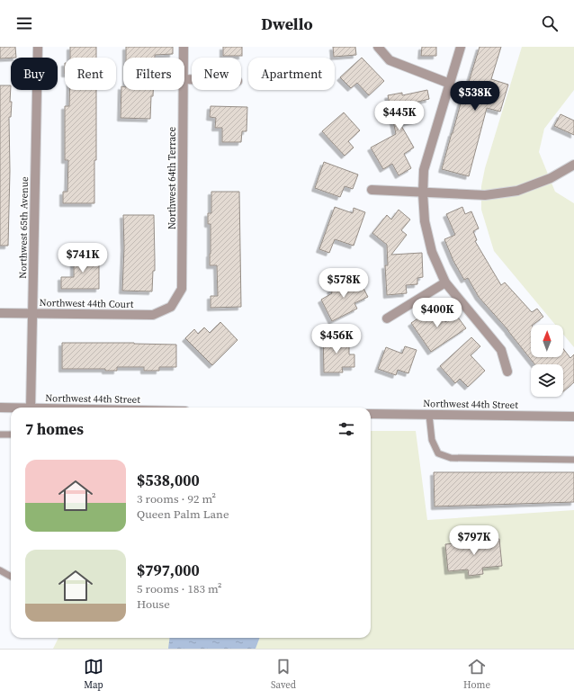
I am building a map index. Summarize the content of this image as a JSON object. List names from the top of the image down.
{
  "streets": {
    "street": [
      "Northwest 64th Terrace",
      "Northwest 65th Avenue",
      "Northwest 44th Court",
      "Northwest 44th Street"
    ]
  },
  "crossings": [
    ["Northwest 64th Terrace", "Northwest 44th Court"],
    ["Northwest 65th Avenue", "Northwest 44th Court"]
  ],
  "north": "top",
  "page": {
    "header": "Dwello",
    "chip": [
      "Buy",
      "Rent",
      "Filters",
      "New",
      "Apartment"
    ],
    "price": [
      "$538K",
      "$445K",
      "$741K",
      "$578K",
      "$400K",
      "$456K",
      "$797K"
    ],
    "heading": "7 homes",
    "list": [
      {
        "name": "$538,000",
        "note": "3 rooms · 92 m² · Queen Palm Lane"
      },
      {
        "name": "$797,000",
        "note": "5 rooms · 183 m² · House"
      }
    ],
    "tabs": ["Map", "Saved", "Home"]
  }
}
